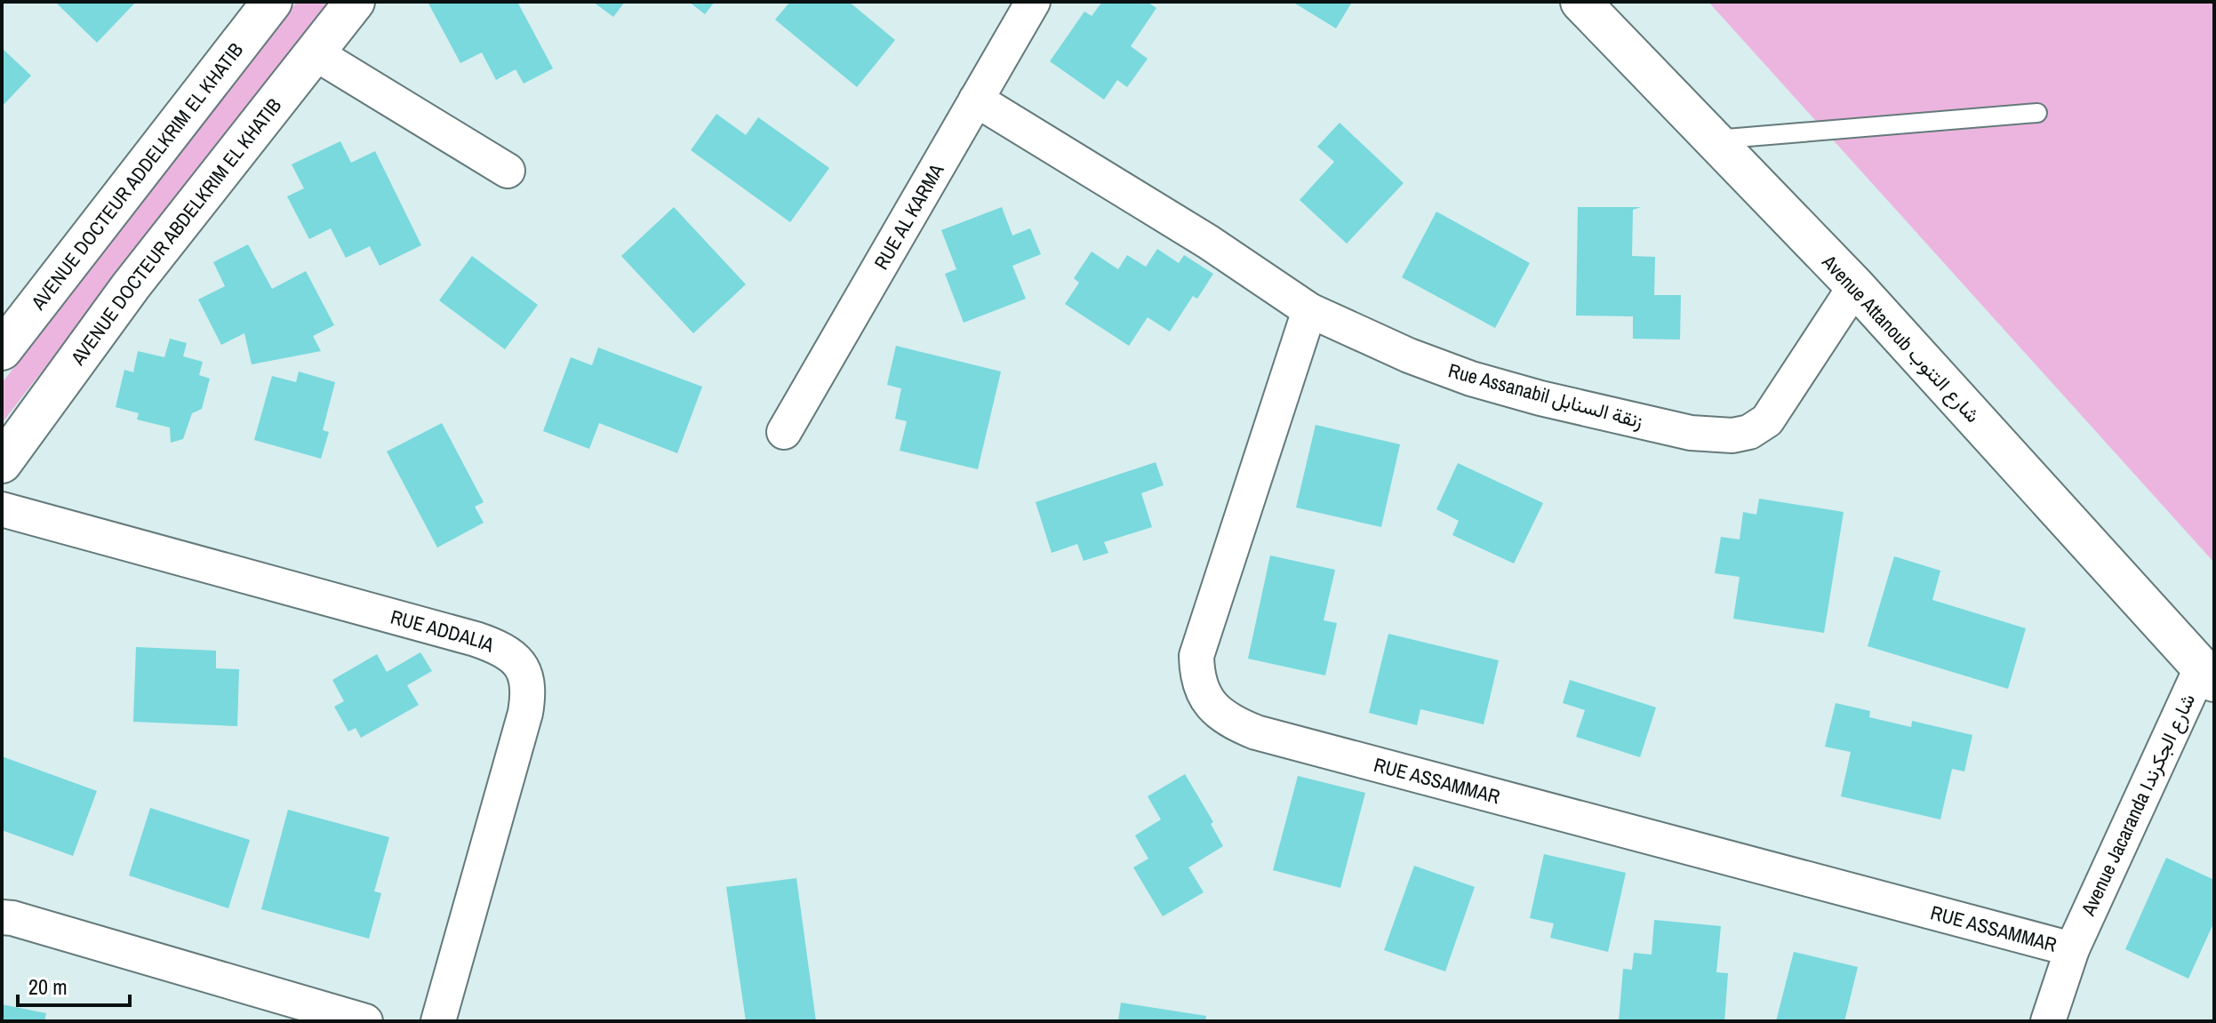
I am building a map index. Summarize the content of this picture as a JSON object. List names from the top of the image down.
{
  "streets": {
    "main road": ["AVENUE DOCTEUR ADDELKRIM EL KHATIB", "AVENUE DOCTEUR ABDELKRIM EL KHATIB", "Avenue Attanoub شارع التنوب"],
    "street": [
      "RUE AL KARMA",
      "Rue Assanabil زنقة السنابل",
      "RUE ADDALIA",
      "RUE ASSAMMAR",
      "Avenue Jacaranda شارع الجكرندا"
    ]
  },
  "crossings": [
    ["RUE AL KARMA", "Rue Assanabil زنقة السنابل"],
    ["Avenue Attanoub شارع التنوب", "Rue Assanabil زنقة السنابل"],
    ["Avenue Attanoub شارع التنوب", "Avenue Jacaranda شارع الجكرندا"],
    ["Rue Assanabil زنقة السنابل", "RUE ASSAMMAR"],
    ["RUE ASSAMMAR", "Avenue Jacaranda شارع الجكرندا"]
  ],
  "scale_bar": "20 m"
}
